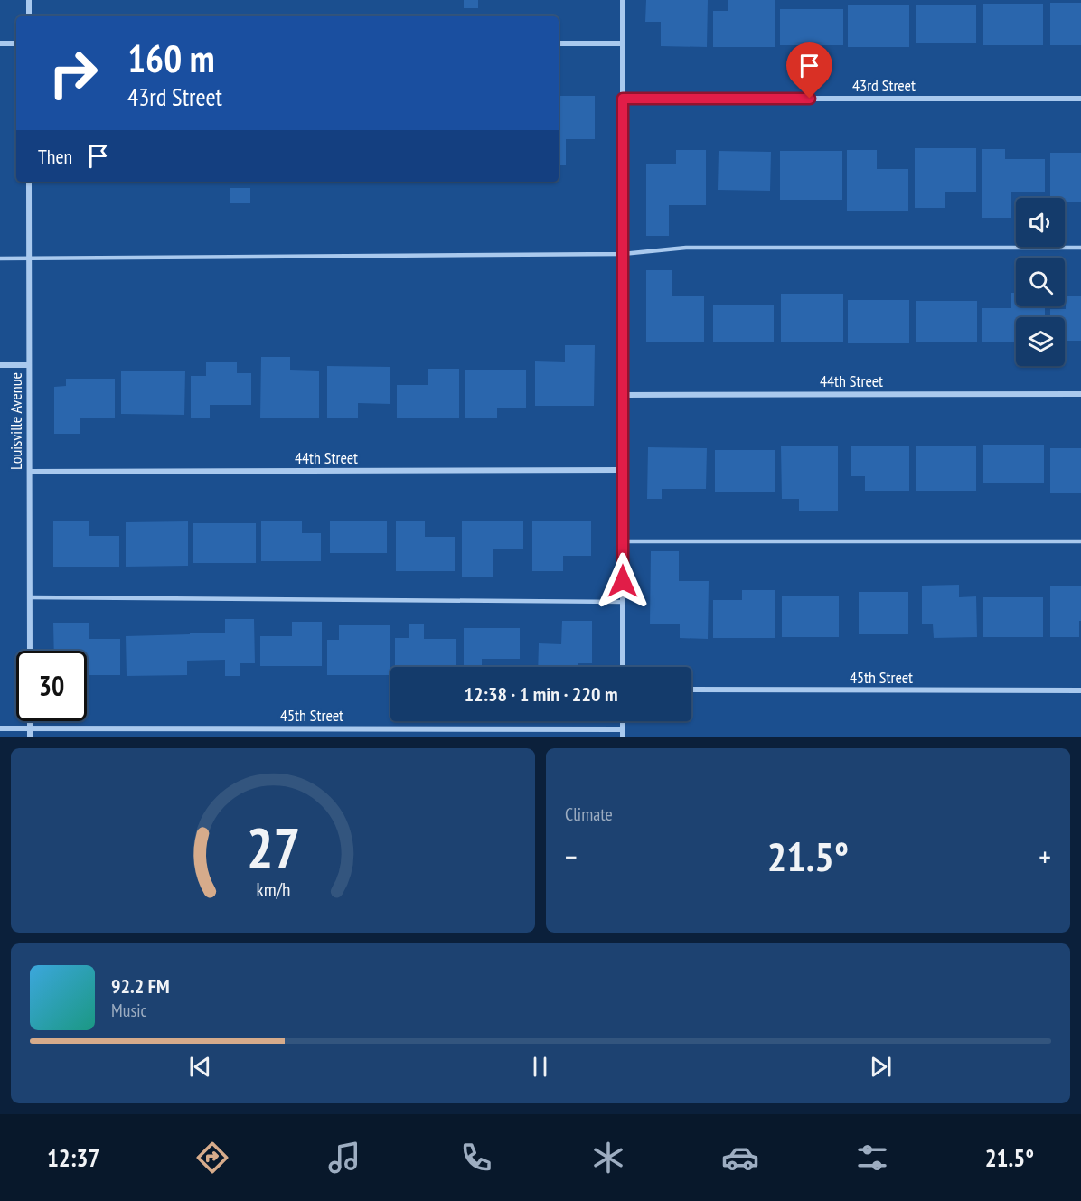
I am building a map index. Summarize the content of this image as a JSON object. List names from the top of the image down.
{
  "streets": {
    "street": [
      "43rd Street",
      "44th Street",
      "Louisville Avenue",
      "45th Street"
    ]
  },
  "crossings": [
    ["44th Street", "Louisville Avenue"]
  ],
  "page": {
    "turn": ["160 m", "43rd Street"],
    "then": "Then",
    "limit": "30",
    "trip": "12:38 · 1 min · 220 m",
    "tile": "Climate",
    "heat": ["−", "21.5°", "+"],
    "song": ["92.2 FM", "Music"],
    "tabs": ["12:37", "21.5°"],
    "gauge": ["27", "km/h"]
  }
}
